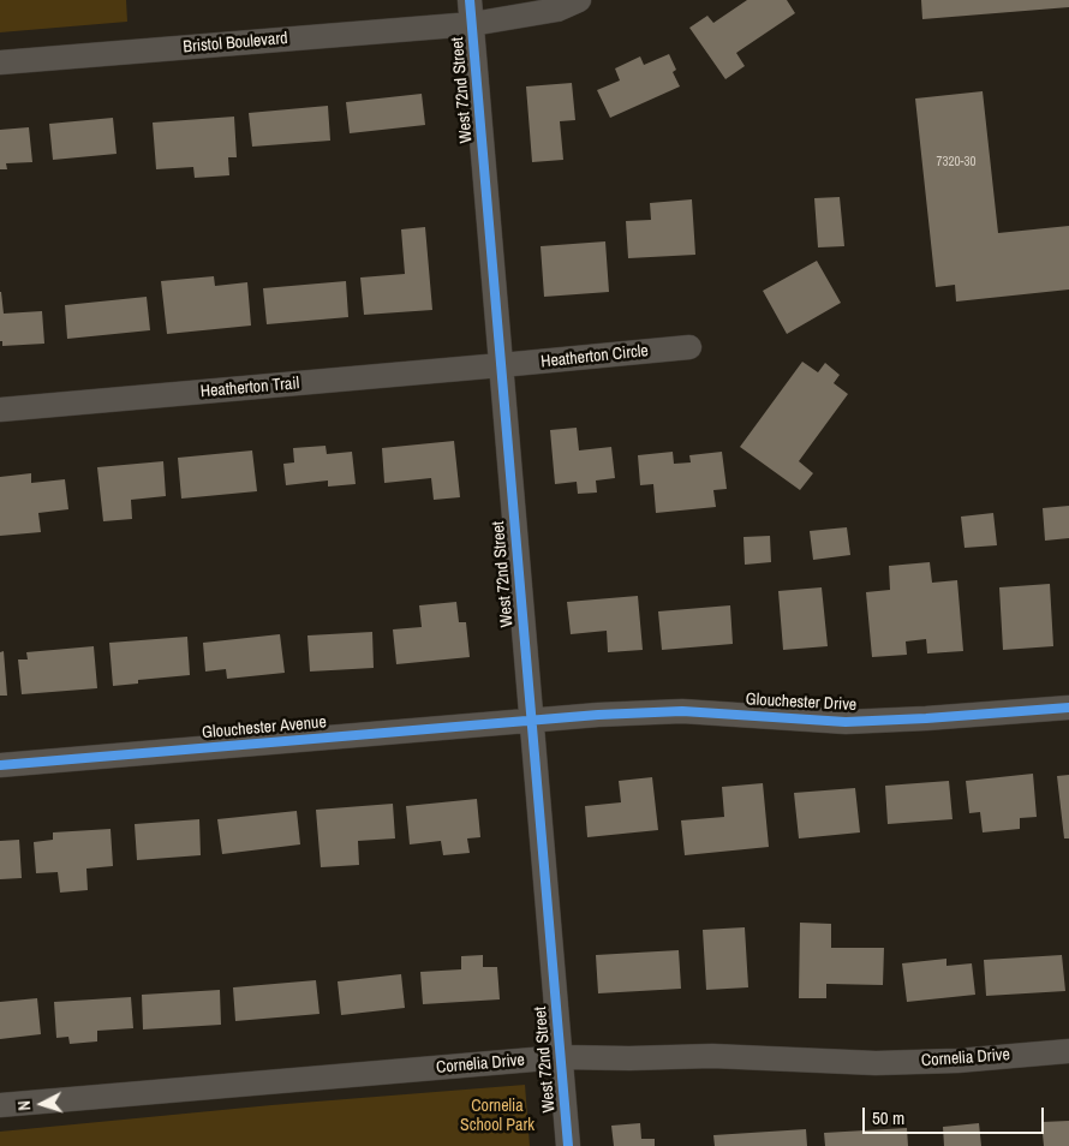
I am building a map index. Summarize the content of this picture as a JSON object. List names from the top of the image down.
{
  "streets": {
    "street": [
      "Bristol Boulevard",
      "West 72nd Street",
      "Heatherton Circle",
      "Heatherton Trail",
      "Glouchester Drive",
      "Glouchester Avenue",
      "Cornelia Drive"
    ]
  },
  "crossings": [
    ["Bristol Boulevard", "West 72nd Street"],
    ["West 72nd Street", "Heatherton Circle"],
    ["West 72nd Street", "Heatherton Trail"],
    ["West 72nd Street", "Glouchester Drive"],
    ["West 72nd Street", "Glouchester Avenue"],
    ["West 72nd Street", "Cornelia Drive"],
    ["Heatherton Circle", "Heatherton Trail"],
    ["Glouchester Drive", "Glouchester Avenue"]
  ],
  "parks": ["Cornelia School Park"],
  "house_numbers": ["7320-30"],
  "scale_bar": "50 m",
  "north": "left"
}
